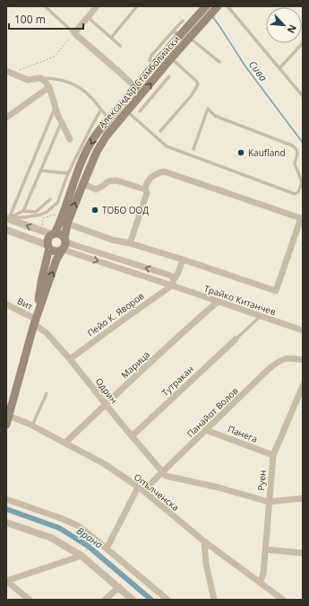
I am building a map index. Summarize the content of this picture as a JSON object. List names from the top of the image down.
{
  "streets": {
    "main road": ["Александър Стамболийски"],
    "street": [
      "Трайко Китанчев",
      "Вит",
      "Пейо К. Яворов",
      "Марица",
      "Тутракан",
      "Одрин",
      "Панайот Волов",
      "Панега",
      "Руен",
      "Опълченска"
    ]
  },
  "crossings": [
    ["Александър Стамболийски", "Трайко Китанчев"],
    ["Александър Стамболийски", "Вит"],
    ["Александър Стамболийски", "Одрин"],
    ["Александър Стамболийски", "Опълченска"],
    ["Трайко Китанчев", "Пейо К. Яворов"],
    ["Трайко Китанчев", "Марица"],
    ["Вит", "Одрин"],
    ["Пейо К. Яворов", "Одрин"],
    ["Марица", "Одрин"],
    ["Марица", "Опълченска"],
    ["Тутракан", "Одрин"],
    ["Одрин", "Панайот Волов"],
    ["Панайот Волов", "Панега"],
    ["Панайот Волов", "Опълченска"],
    ["Панега", "Руен"],
    ["Руен", "Опълченска"]
  ],
  "water": ["Сива", "Врана"],
  "places": ["Kaufland", "ТОБО ООД"],
  "scale_bar": "100 m",
  "north": "bottom right"
}
